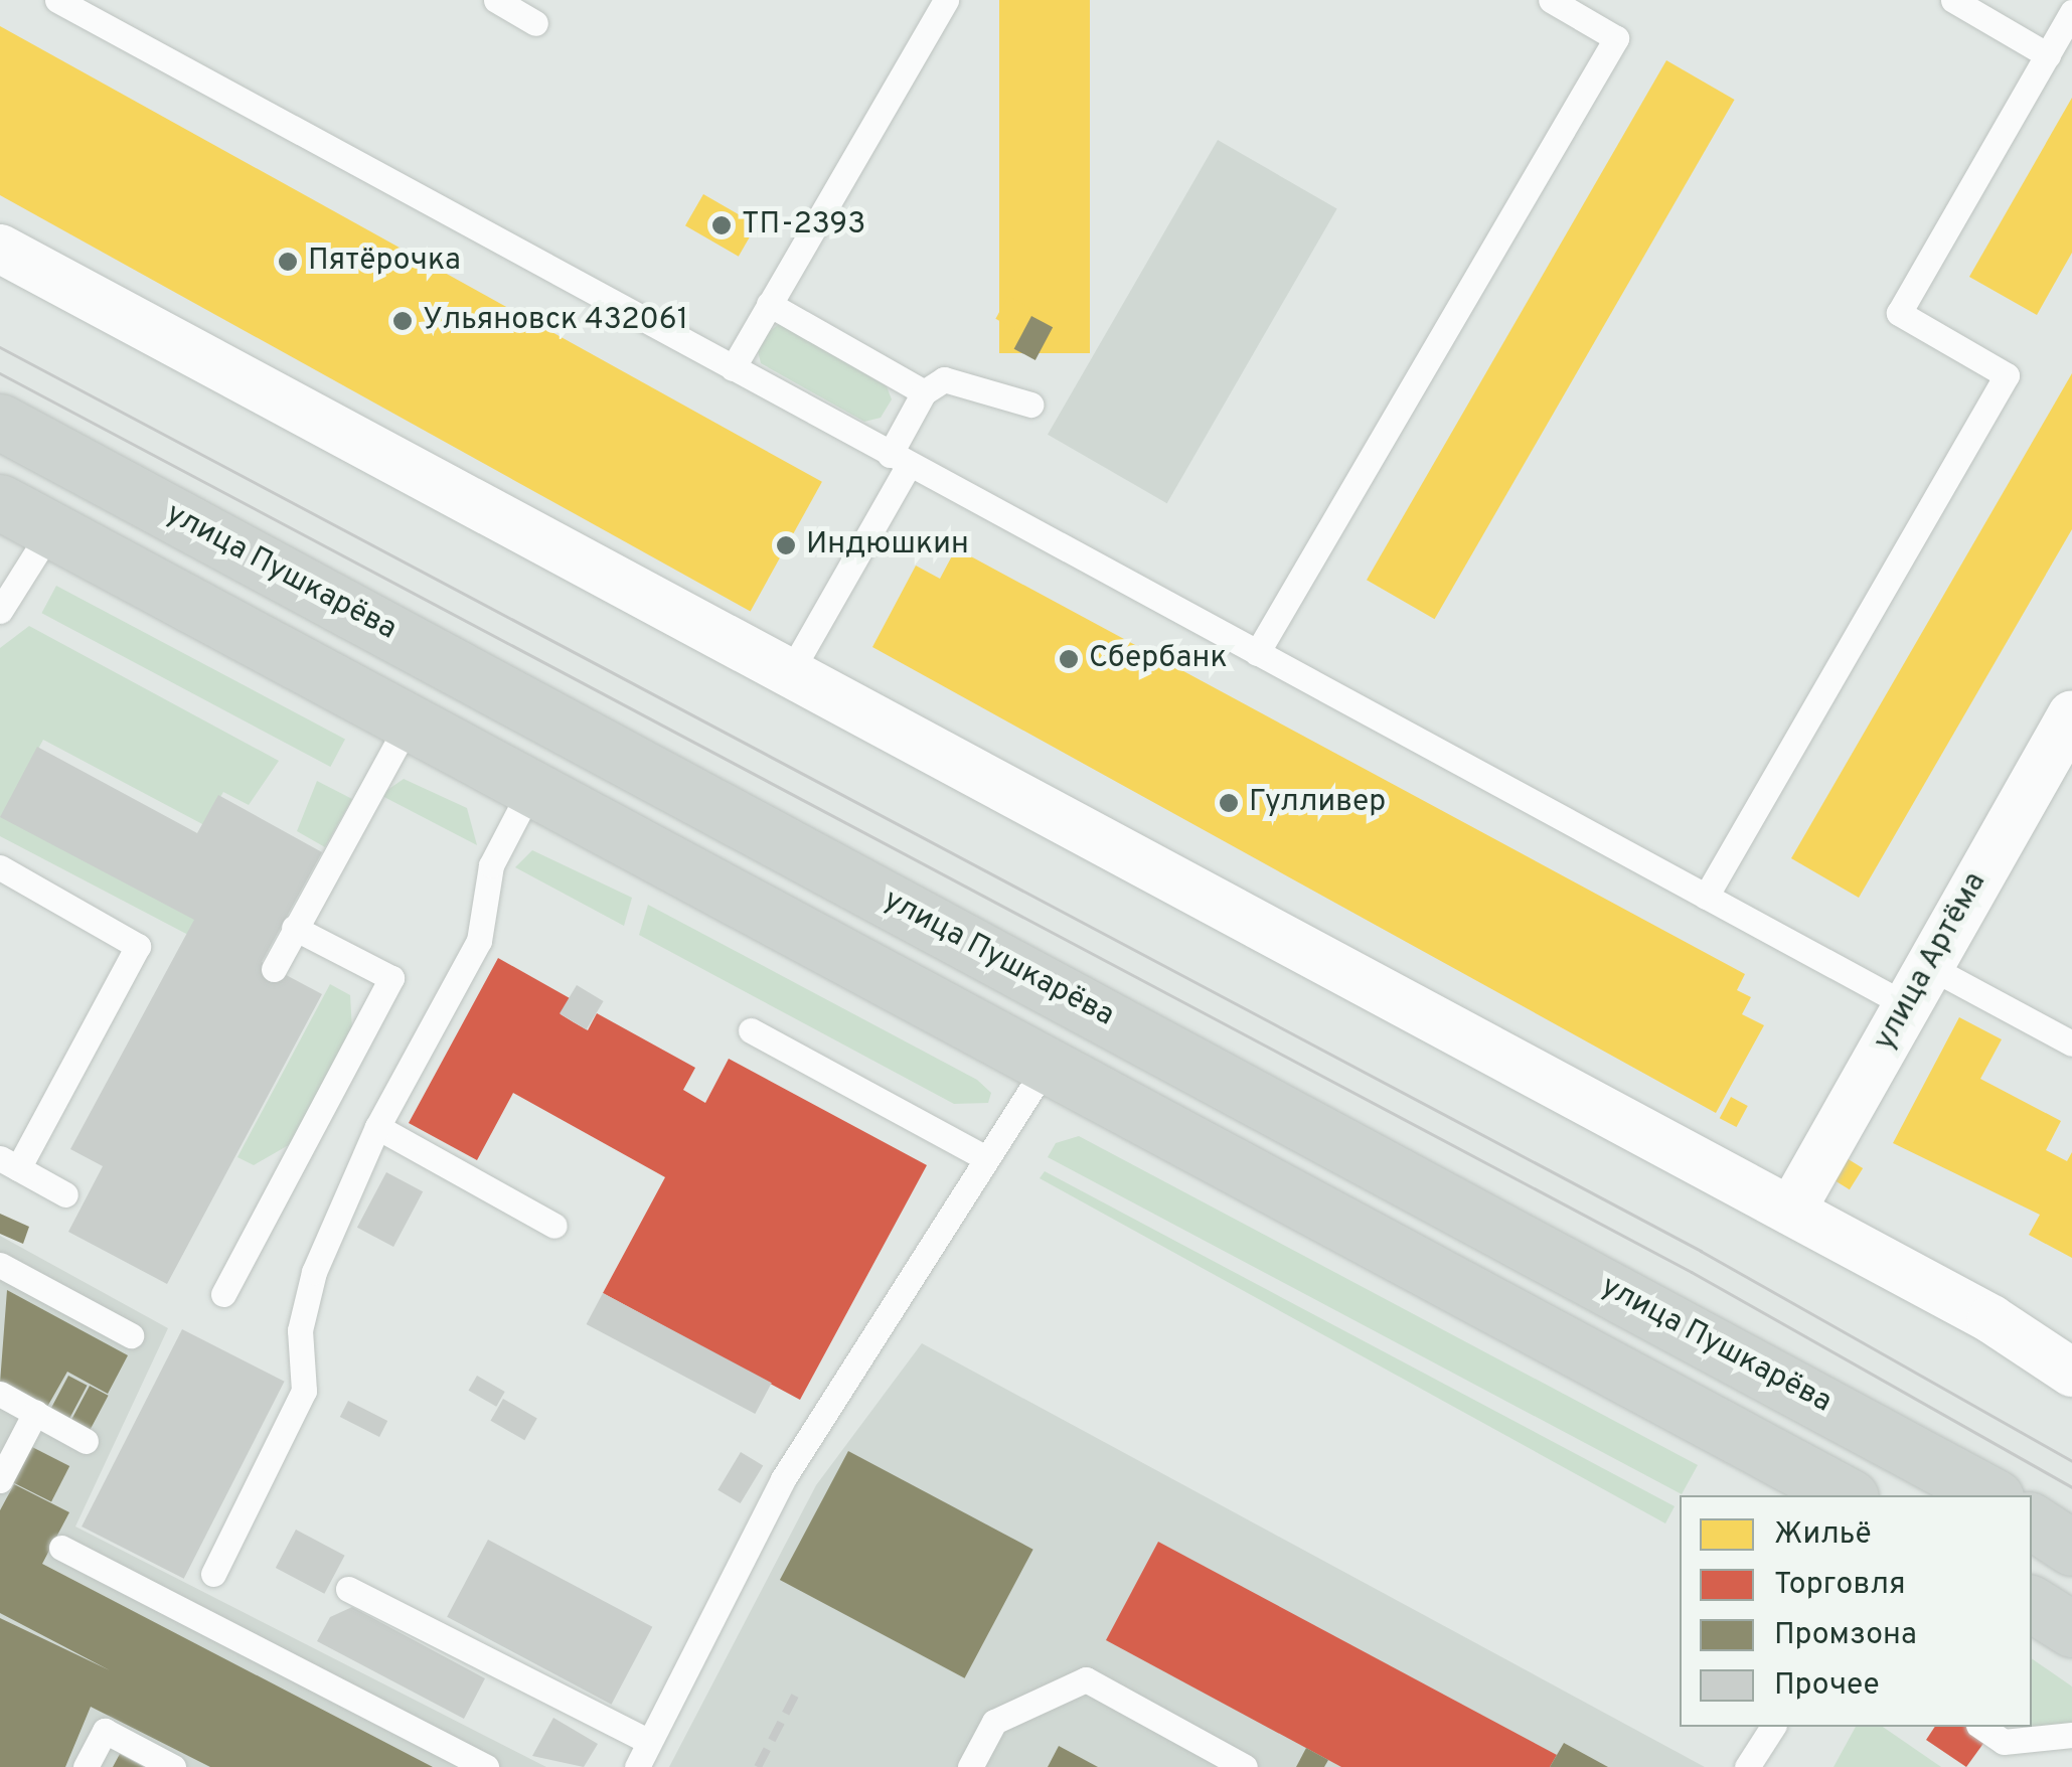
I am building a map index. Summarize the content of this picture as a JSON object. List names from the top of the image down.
{
  "streets": {
    "main road": ["улица Пушкарёва"],
    "street": ["улица Артёма"]
  },
  "places": [
    "ТП-2393",
    "Пятёрочка",
    "Ульяновск 432061",
    "Индюшкин",
    "Сбербанк",
    "Гулливер"
  ],
  "legend": [
    "Жильё",
    "Торговля",
    "Промзона",
    "Прочее"
  ]
}
